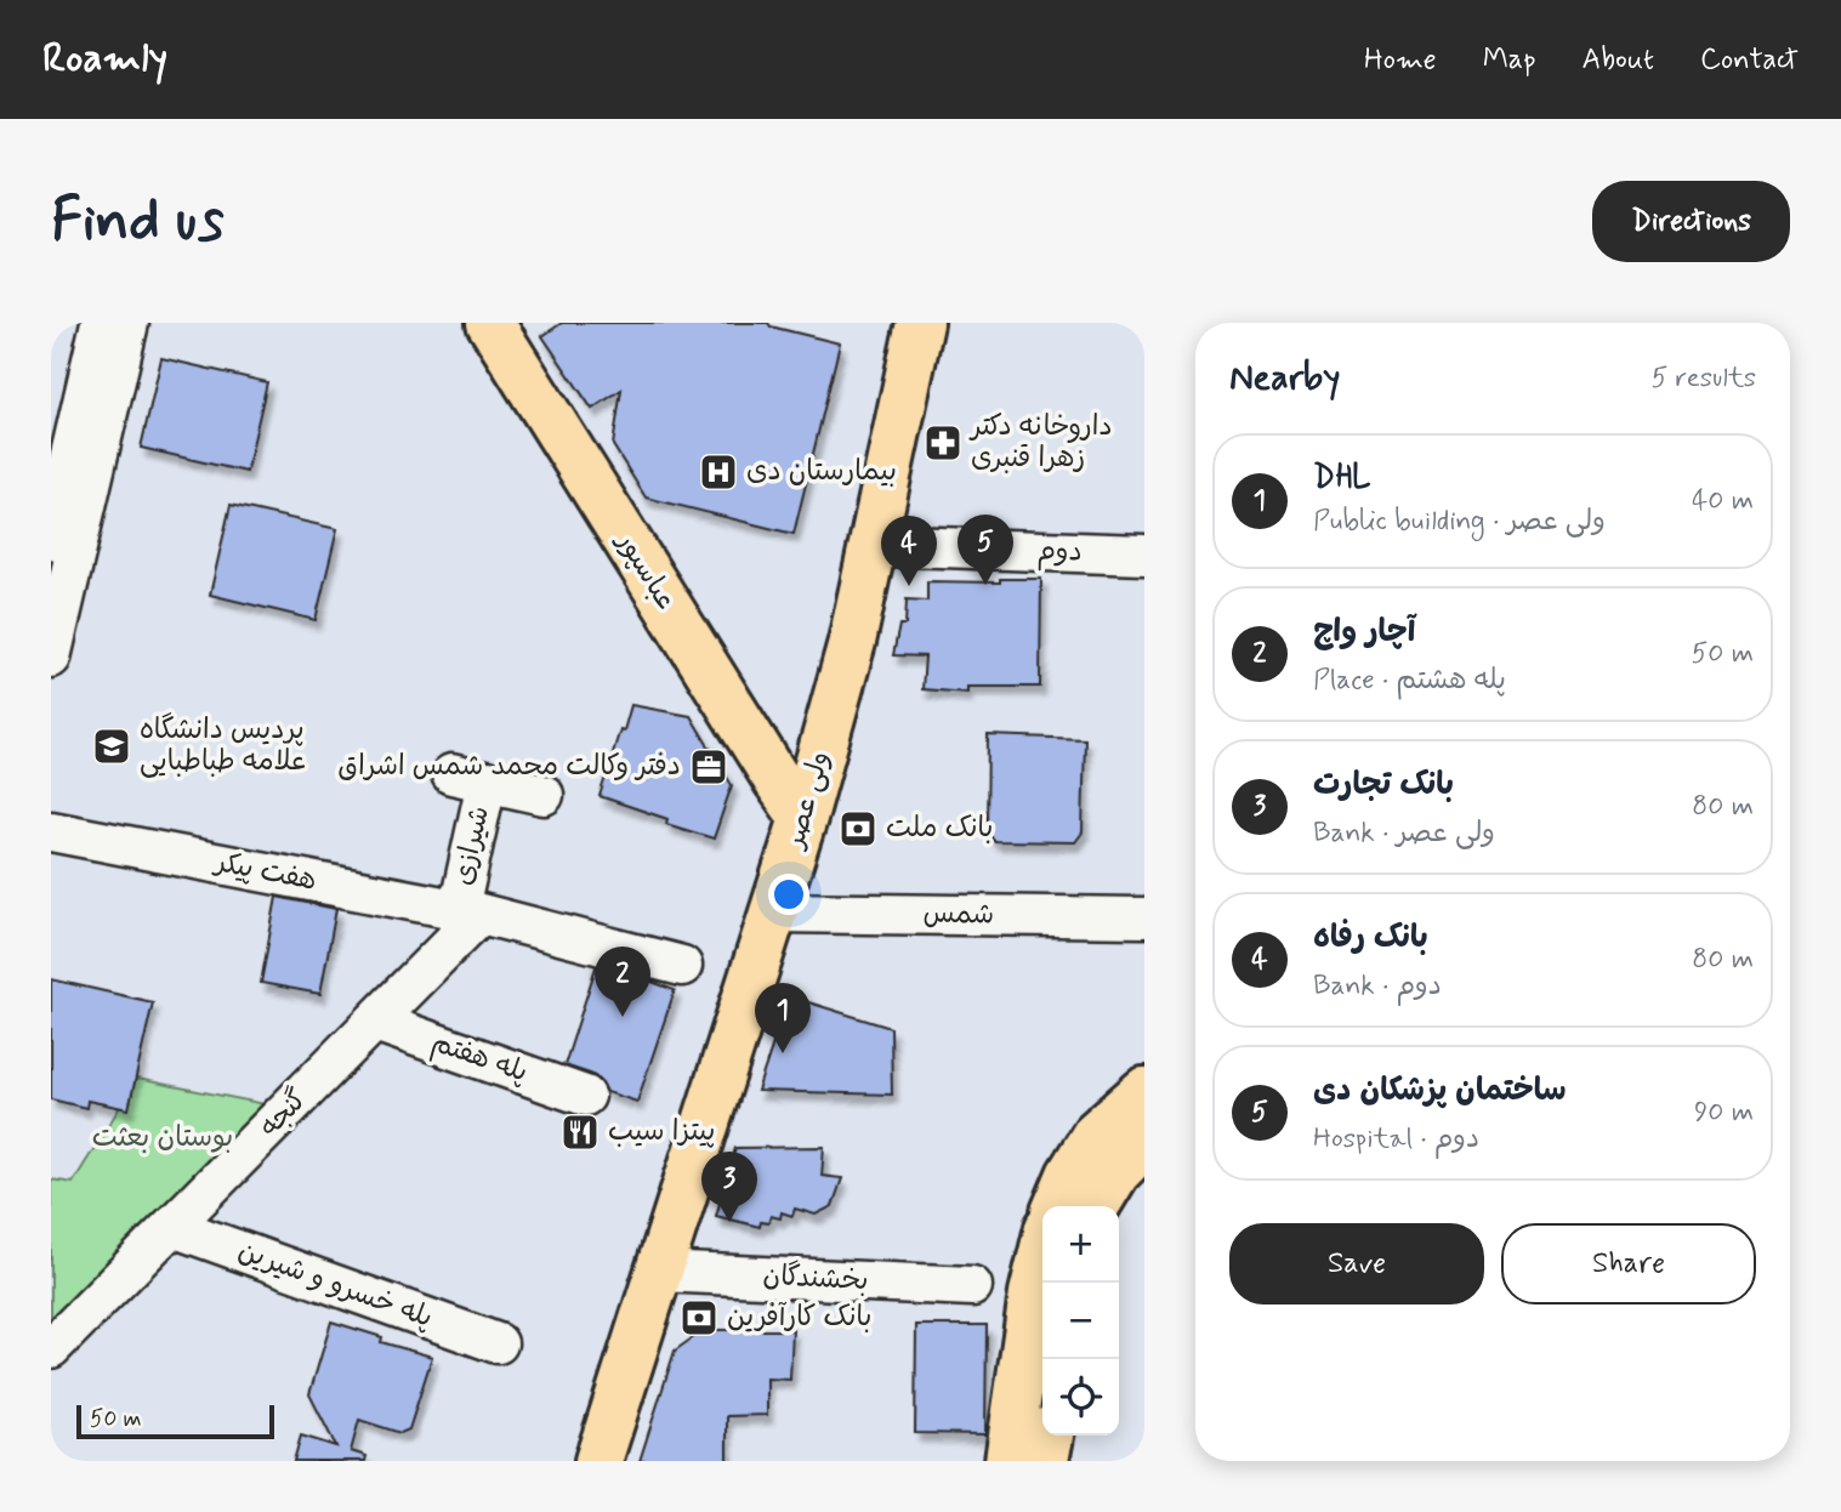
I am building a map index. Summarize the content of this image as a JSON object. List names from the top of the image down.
{
  "streets": {
    "main road": ["عباسپور", "ولی عصر"],
    "street": [
      "دوم",
      "شیرازی",
      "هفت پیکر",
      "شمس",
      "پله هفتم",
      "گنجه",
      "بخشندگان",
      "پله خسرو و شیرین"
    ]
  },
  "crossings": [
    ["دوم", "ولی عصر"],
    ["عباسپور", "ولی عصر"],
    ["ولی عصر", "شمس"],
    ["ولی عصر", "بخشندگان"],
    ["شیرازی", "هفت پیکر"],
    ["شیرازی", "گنجه"],
    ["هفت پیکر", "گنجه"],
    ["پله هفتم", "گنجه"],
    ["گنجه", "پله خسرو و شیرین"]
  ],
  "parks": ["بوستان بعثت"],
  "places": {
    "pharmacy": ["داروخانه دکتر زهرا قنبری"],
    "hospital": ["بیمارستان دی"],
    "school or university": ["پردیس دانشگاه علامه طباطبایی"],
    "office": ["دفتر وکالت محمد شمس اشراق"],
    "bank": ["بانک ملت", "بانک کارآفرین"],
    "restaurant": ["پیتزا سیب"]
  },
  "scale_bar": "50 m",
  "page": {
    "header": "Roamly",
    "nav": [
      "Home",
      "Map",
      "About",
      "Contact"
    ],
    "buttons": [
      "Directions",
      ["Save", "Share"]
    ],
    "title": "Find us",
    "heading": ["Nearby", "5 results"],
    "list": [
      {
        "mark": "1",
        "name": "DHL",
        "note": "Public building · ولی عصر",
        "value": "40 m"
      },
      {
        "mark": "2",
        "name": "آچار واچ",
        "note": "Place · پله هشتم",
        "value": "50 m"
      },
      {
        "mark": "3",
        "name": "بانک تجارت",
        "note": "Bank · ولی عصر",
        "value": "80 m"
      },
      {
        "mark": "4",
        "name": "بانک رفاه",
        "note": "Bank · دوم",
        "value": "80 m"
      },
      {
        "mark": "5",
        "name": "ساختمان پزشکان دی",
        "note": "Hospital · دوم",
        "value": "90 m"
      }
    ],
    "pins": [
      "5",
      "4",
      "2",
      "1",
      "3"
    ],
    "map_buttons": ["+", "−"],
    "scale": "50 m"
  }
}
